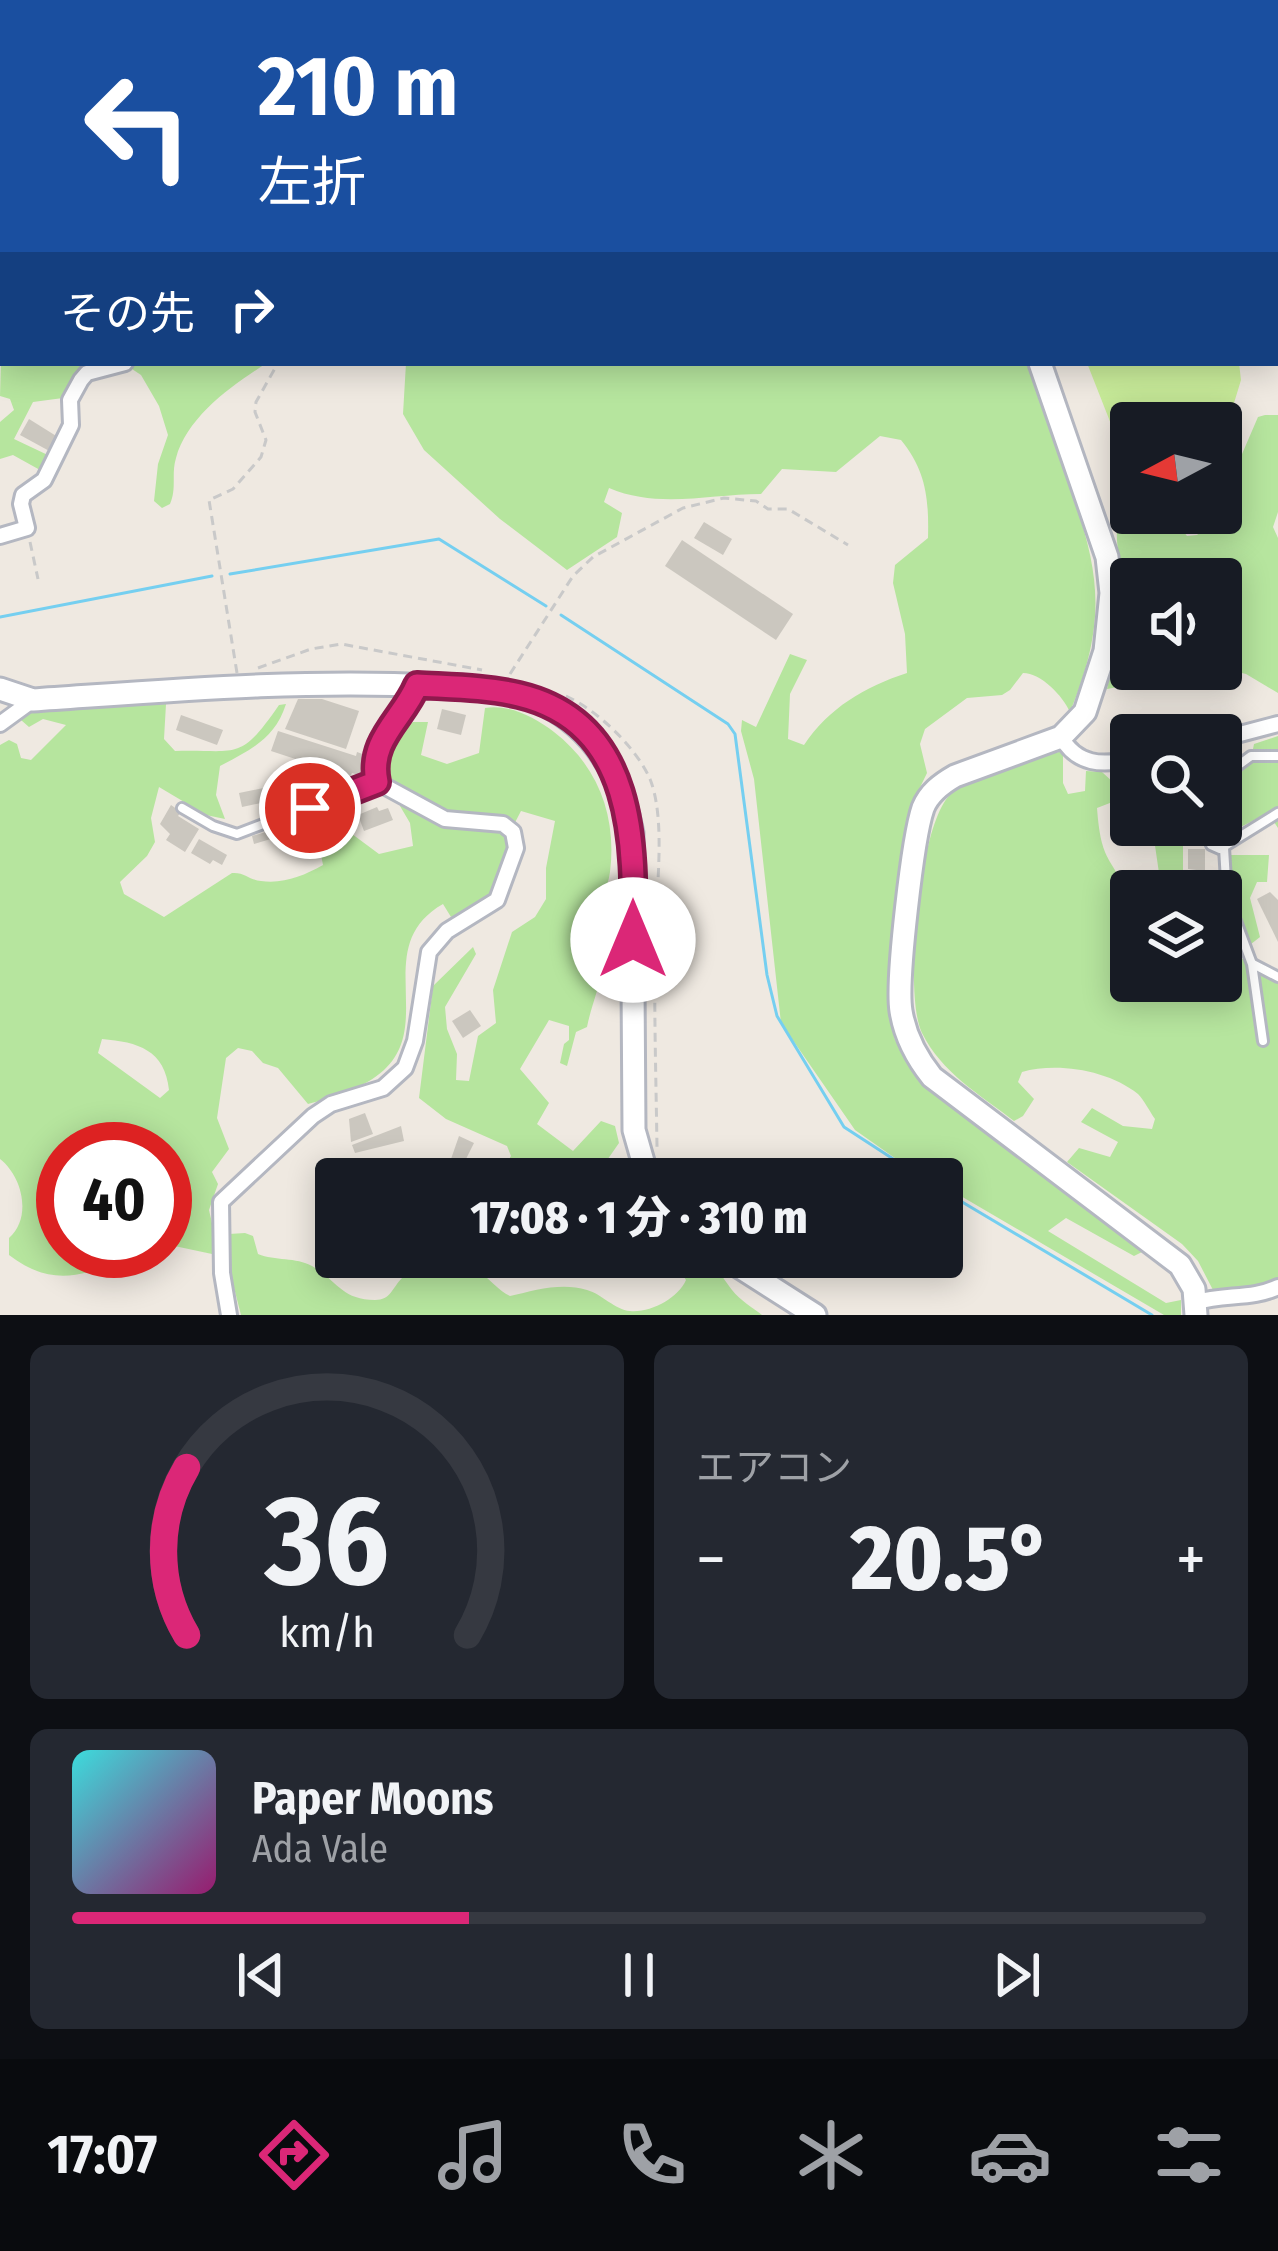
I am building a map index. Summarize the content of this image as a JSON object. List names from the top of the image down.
{
  "north": "left",
  "page": {
    "turn": ["210 m", "左折"],
    "then": "その先",
    "limit": "40",
    "trip": "17:08 · 1 分 · 310 m",
    "tile": "エアコン",
    "heat": ["−", "20.5°", "+"],
    "song": ["Paper Moons", "Ada Vale"],
    "tabs": "17:07",
    "gauge": ["36", "km/h"]
  }
}
